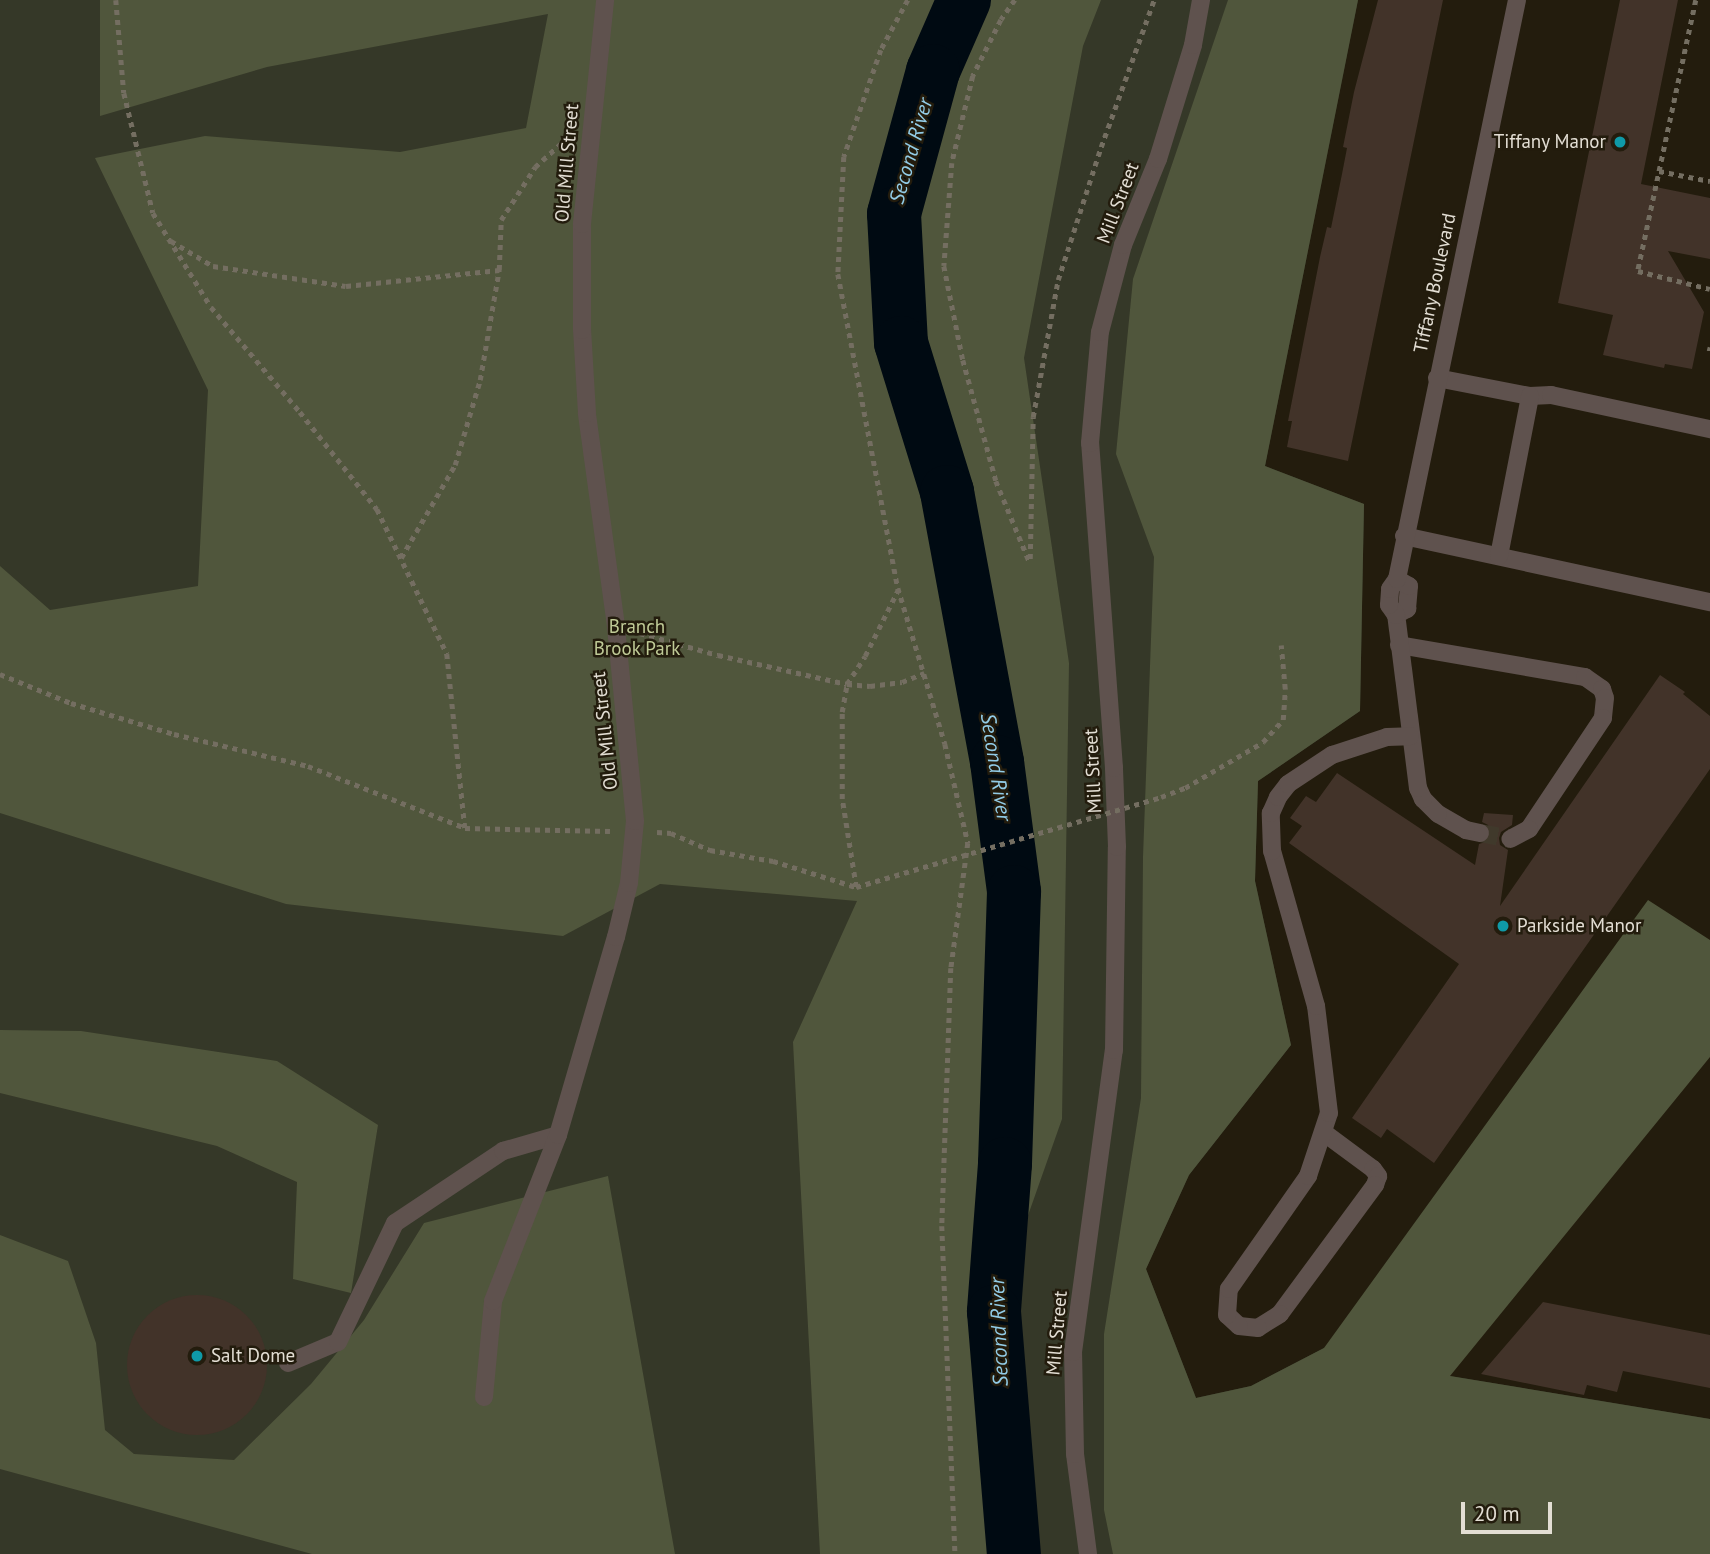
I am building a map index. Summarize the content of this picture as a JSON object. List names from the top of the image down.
{
  "streets": {
    "street": ["Old Mill Street", "Mill Street", "Tiffany Boulevard"]
  },
  "water": ["Second River"],
  "parks": ["Branch Brook Park"],
  "places": ["Tiffany Manor", "Parkside Manor", "Salt Dome"],
  "scale_bar": "20 m"
}
